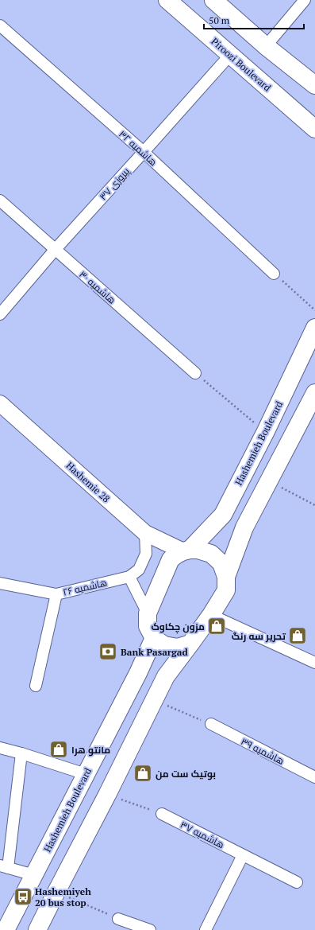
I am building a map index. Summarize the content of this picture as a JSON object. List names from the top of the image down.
{
  "streets": {
    "main road": ["Piroozi Boulevard", "Hashemieh Boulevard"],
    "street": [
      "هاشمیه ۳۲",
      "پیروزی ۳۷",
      "هاشمیه ۳۰",
      "Hashemie 28",
      "هاشمیه ۲۶",
      "هاشمیه ۳۹",
      "هاشمیه ۳۷"
    ]
  },
  "crossings": [
    ["Piroozi Boulevard", "پیروزی ۳۷"],
    ["هاشمیه ۳۲", "پیروزی ۳۷"],
    ["پیروزی ۳۷", "هاشمیه ۳۰"],
    ["Hashemieh Boulevard", "Hashemie 28"]
  ],
  "places": {
    "shop": [
      "مزون چکاوک",
      "تحریر سه رنگ",
      "مانتو هرا",
      "بوتیک ست من"
    ],
    "bank": ["Bank Pasargad"],
    "bus stop": ["Hashemiyeh 20 bus stop"]
  },
  "scale_bar": "50 m"
}
